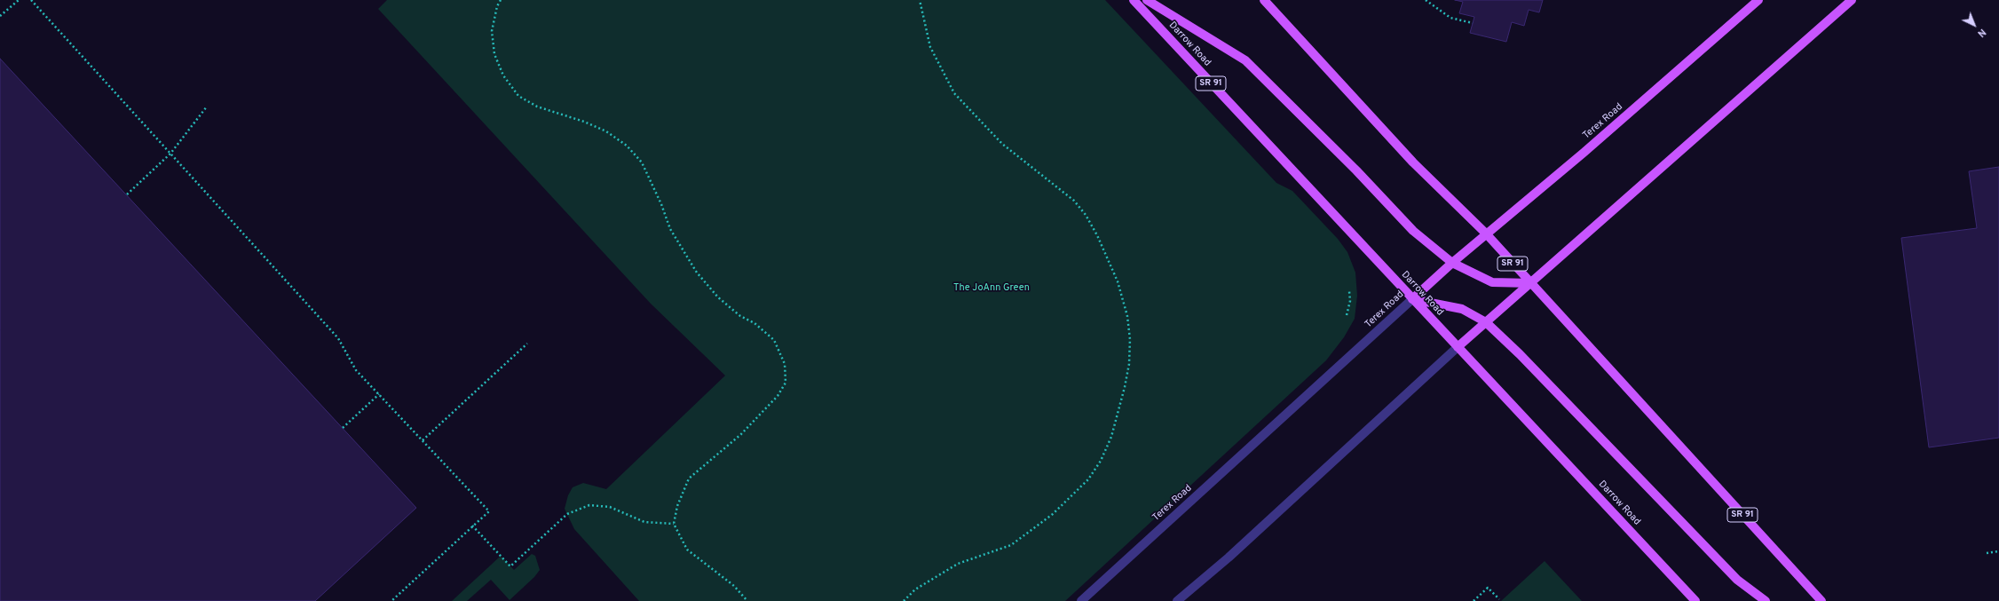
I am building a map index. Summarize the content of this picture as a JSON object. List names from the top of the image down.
{
  "streets": {
    "main road": ["Darrow Road", "SR 91", "Terex Road"]
  },
  "crossings": [
    ["Darrow Road", "Terex Road"],
    ["SR 91", "Terex Road"]
  ],
  "parks": ["The JoAnn Green"],
  "north": "bottom right"
}
